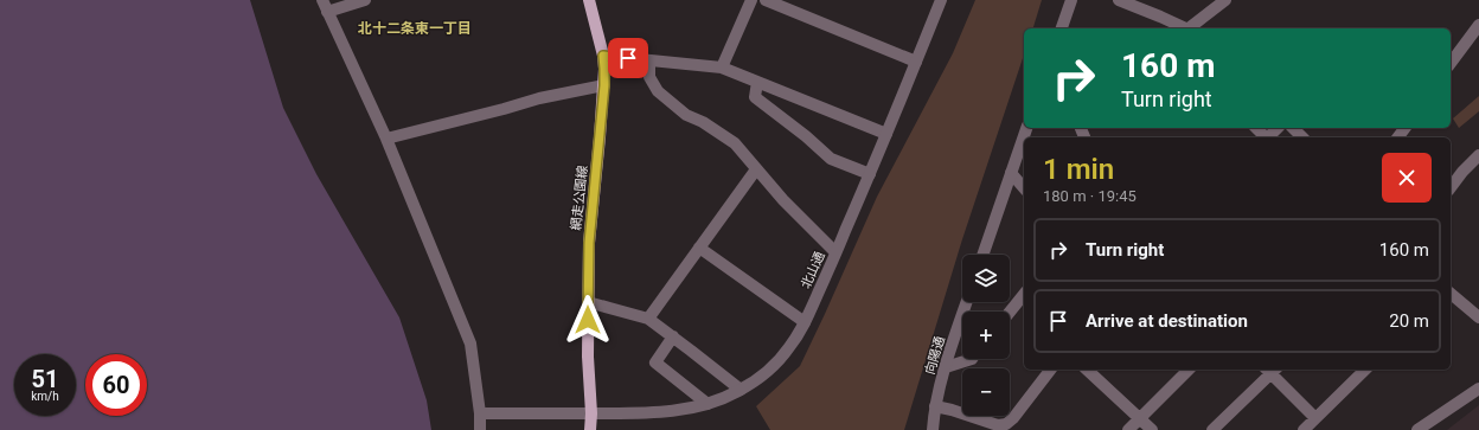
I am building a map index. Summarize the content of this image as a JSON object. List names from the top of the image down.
{
  "streets": {
    "main road": ["網走公園線"],
    "street": ["北山通", "向陽通"]
  },
  "crossings": [
    ["網走公園線", "北山通"]
  ],
  "districts": ["北十二条東一丁目"],
  "page": {
    "turn": ["160 m", "Turn right"],
    "heading": ["1 min", "180 m · 19:45"],
    "list": [
      {
        "name": "Turn right",
        "value": "160 m"
      },
      {
        "name": "Arrive at destination",
        "value": "20 m"
      }
    ],
    "map_buttons": ["+", "−"],
    "speed": "51 km/h",
    "limit": "60"
  }
}
